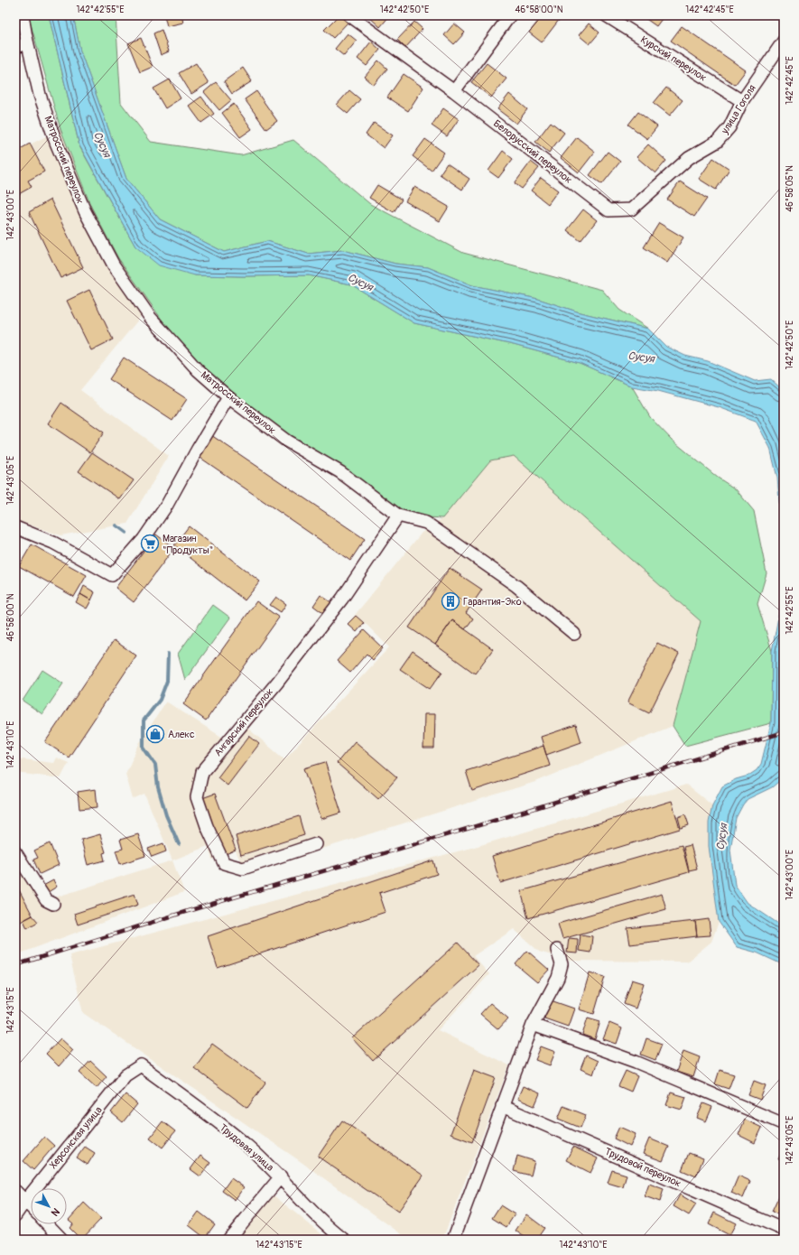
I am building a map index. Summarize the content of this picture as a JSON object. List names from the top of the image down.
{
  "streets": {
    "street": [
      "Курский переулок",
      "улица Гоголя",
      "Белорусский переулок",
      "Матросский переулок",
      "Ангарский переулок",
      "Херсонская улица",
      "Трудовая улица",
      "Трудовой переулок"
    ]
  },
  "crossings": [
    ["Курский переулок", "улица Гоголя"],
    ["улица Гоголя", "Белорусский переулок"],
    ["Матросский переулок", "Ангарский переулок"],
    ["Херсонская улица", "Трудовая улица"]
  ],
  "water": ["Сусуя"],
  "places": {
    "supermarket": ["Магазин \"Продукты\""],
    "building": ["Гарантия-Эко"],
    "shop": ["Алекс"]
  },
  "north": "bottom right",
  "coordinates": [
    "142°42'55\"E",
    "142°42'50\"E",
    "46°58'00\"N",
    "142°42'45\"E",
    "46°58'05\"N",
    "142°43'00\"E",
    "142°43'05\"E",
    "142°43'10\"E",
    "142°43'15\"E"
  ]
}
